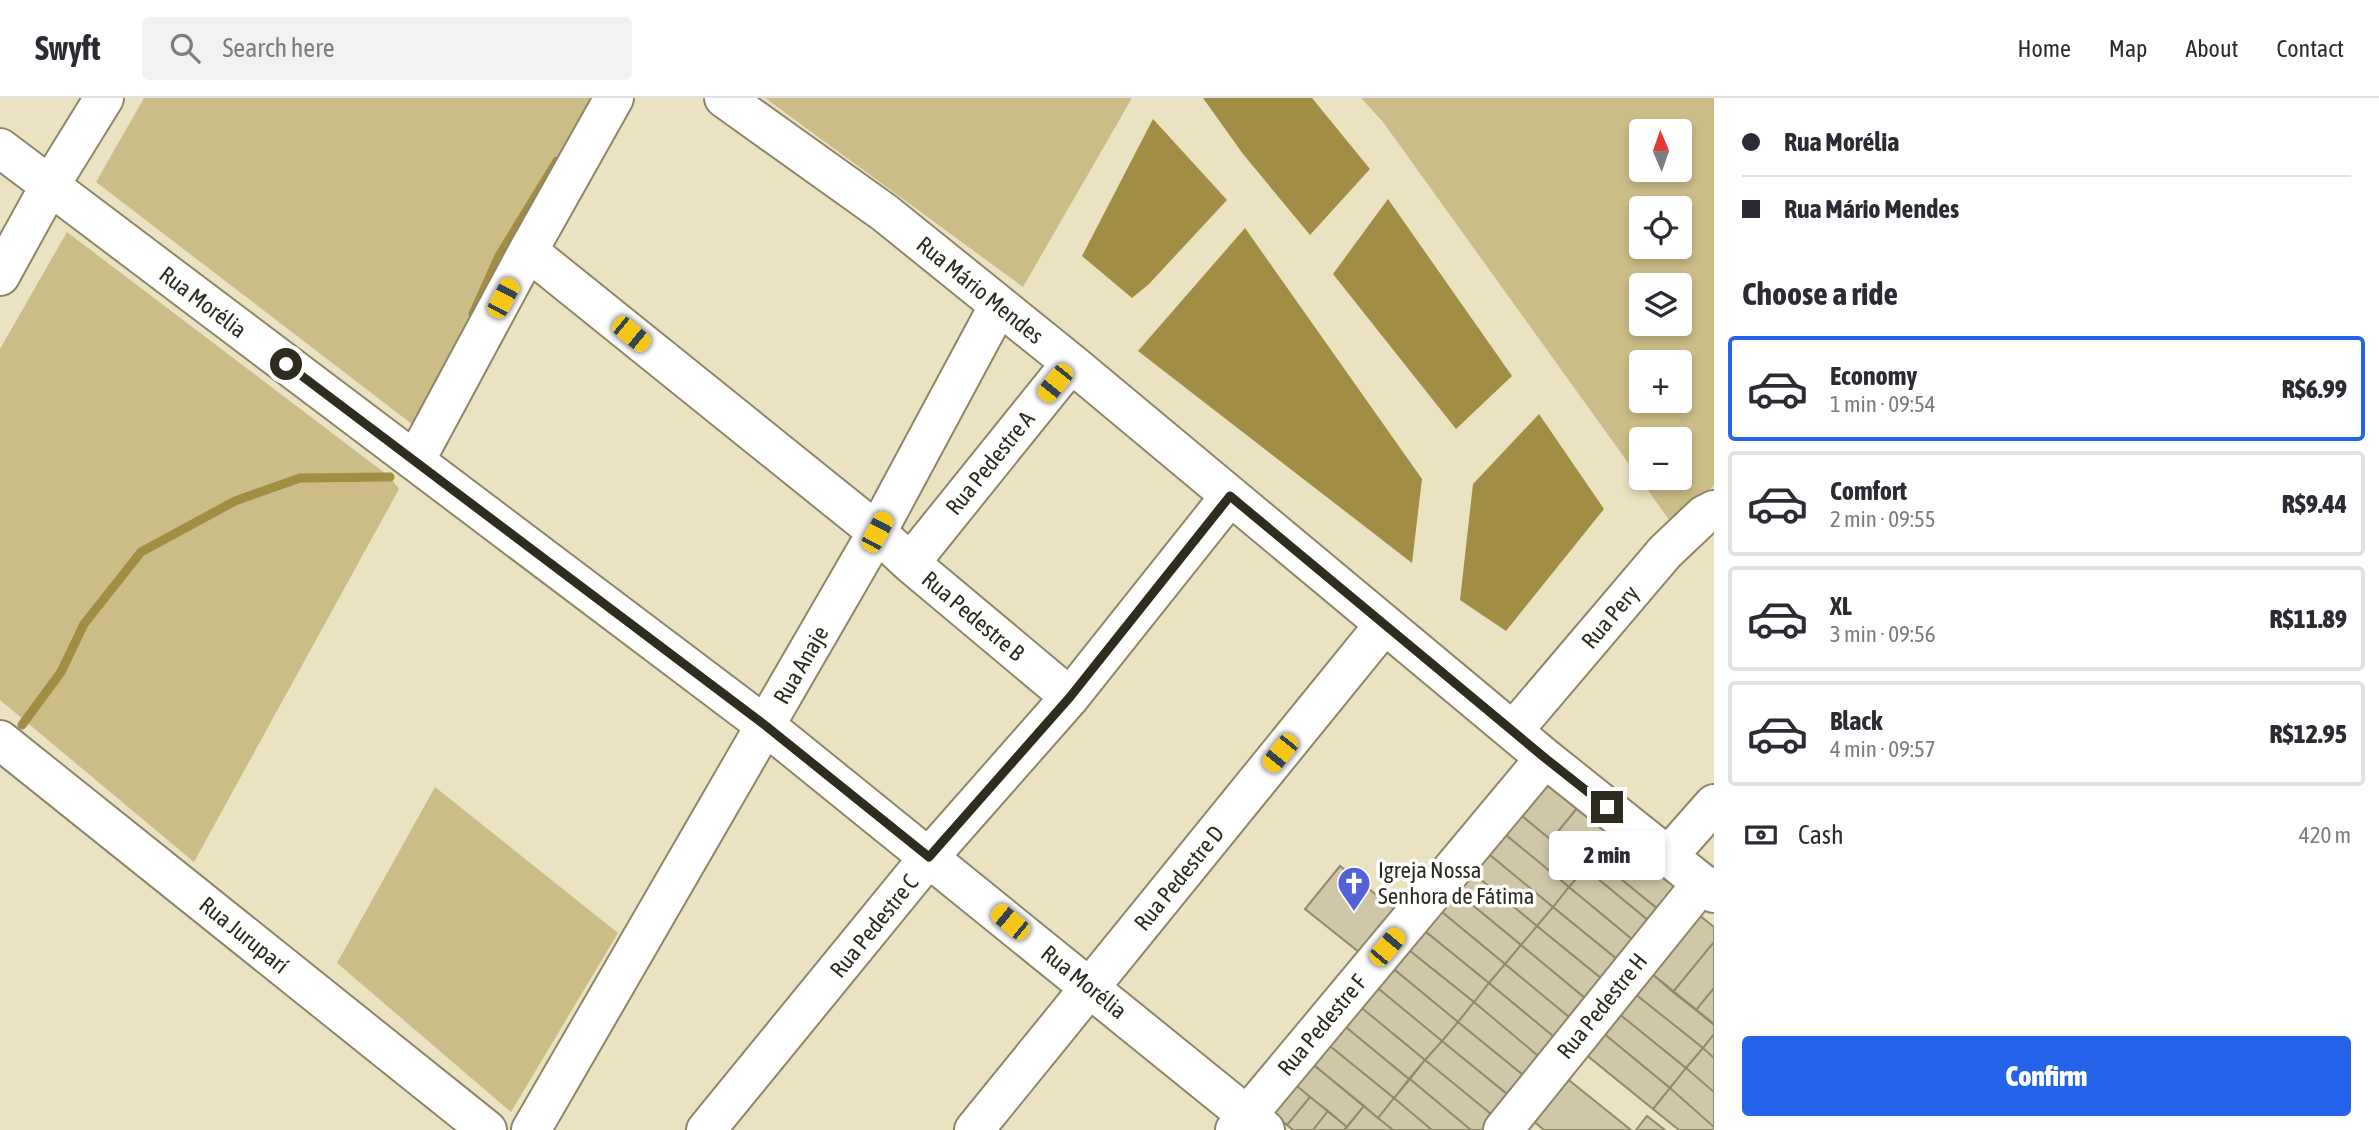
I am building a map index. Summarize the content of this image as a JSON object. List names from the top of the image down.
{
  "streets": {
    "street": [
      "Rua Mário Mendes",
      "Rua Morélia",
      "Rua Pedestre A",
      "Rua Pedestre B",
      "Rua Pery",
      "Rua Anaje",
      "Rua Pedestre D",
      "Rua Pedestre C",
      "Rua Juruparí",
      "Rua Pedestre H",
      "Rua Pedestre F"
    ]
  },
  "crossings": [
    ["Rua Mário Mendes", "Rua Pedestre A"],
    ["Rua Mário Mendes", "Rua Pery"],
    ["Rua Mário Mendes", "Rua Anaje"],
    ["Rua Mário Mendes", "Rua Pedestre D"],
    ["Rua Mário Mendes", "Rua Pedestre C"],
    ["Rua Mário Mendes", "Rua Pedestre H"],
    ["Rua Mário Mendes", "Rua Pedestre F"],
    ["Rua Morélia", "Rua Anaje"],
    ["Rua Morélia", "Rua Pedestre D"],
    ["Rua Morélia", "Rua Pedestre C"],
    ["Rua Morélia", "Rua Pedestre F"],
    ["Rua Pedestre A", "Rua Pedestre B"],
    ["Rua Pedestre B", "Rua Anaje"],
    ["Rua Pedestre B", "Rua Pedestre C"]
  ],
  "places": {
    "church": ["Igreja Nossa Senhora de Fátima"]
  },
  "north": "top",
  "page": {
    "header": "Swyft",
    "search": "Search here",
    "nav": [
      "Home",
      "Map",
      "About",
      "Contact"
    ],
    "banner": ["Rua Morélia", "Rua Mário Mendes"],
    "map_buttons": ["+", "−"],
    "heading": "Choose a ride",
    "list": [
      {
        "name": "Economy",
        "note": "1 min · 09:54",
        "value": "R$6.99"
      },
      {
        "name": "Comfort",
        "note": "2 min · 09:55",
        "value": "R$9.44"
      },
      {
        "name": "XL",
        "note": "3 min · 09:56",
        "value": "R$11.89"
      },
      {
        "name": "Black",
        "note": "4 min · 09:57",
        "value": "R$12.95"
      }
    ],
    "pay": ["Cash", "420 m"],
    "bubble": "2 min",
    "buttons": "Confirm"
  }
}
